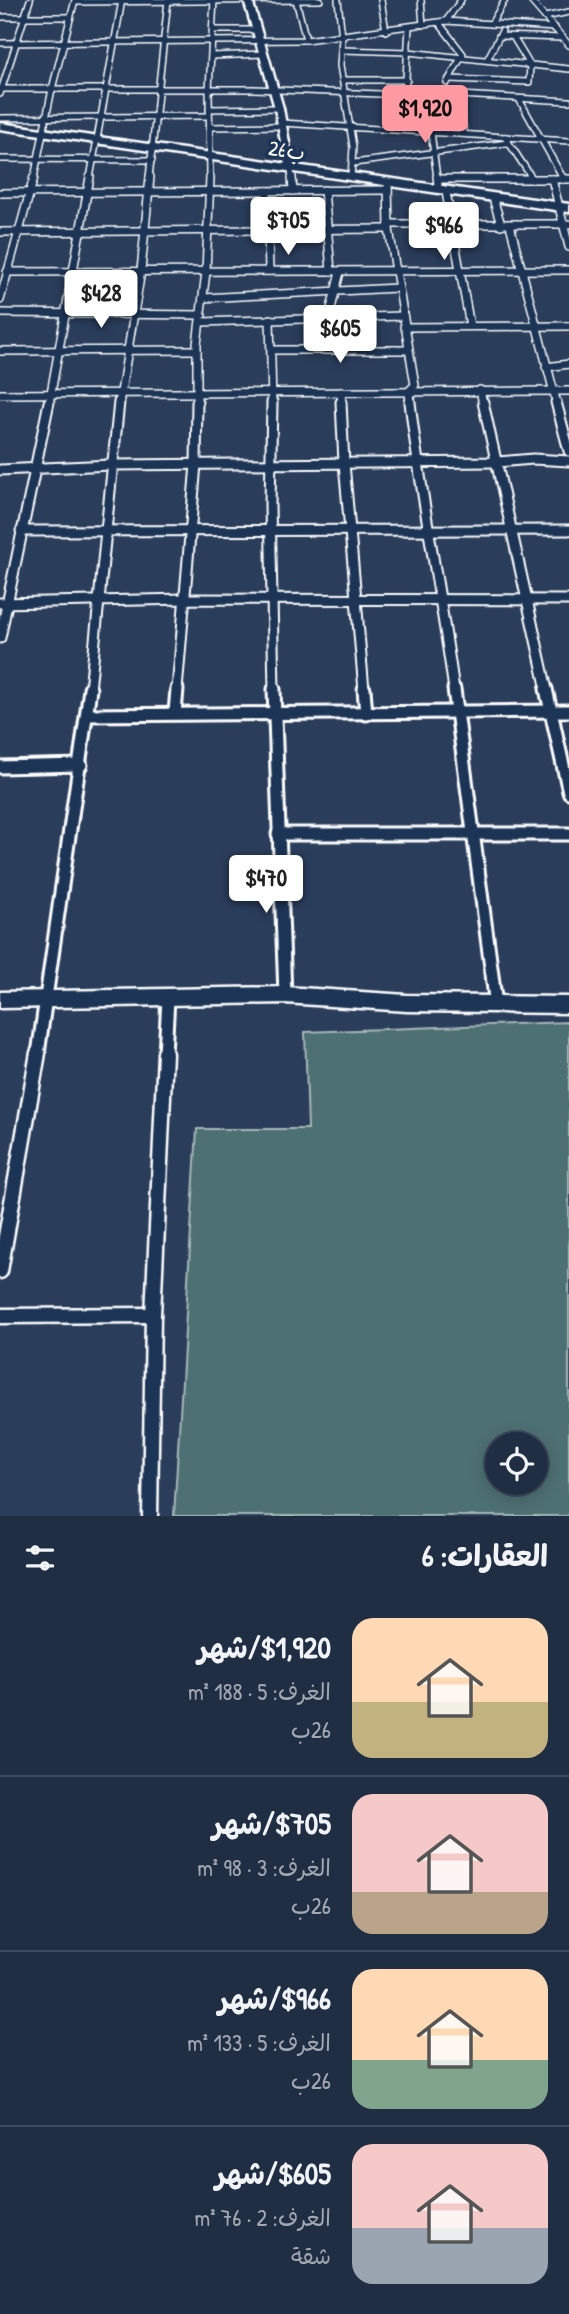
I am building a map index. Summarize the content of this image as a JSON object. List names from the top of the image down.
{
  "streets": {
    "highway": ["26ب"]
  },
  "page": {
    "price": [
      "$1,920",
      "$705",
      "$966",
      "$428",
      "$605",
      "$470"
    ],
    "heading": "العقارات: 6",
    "list": [
      {
        "name": "$1,920/شهر",
        "note": "الغرف: 5 · 188 m² · 26ب"
      },
      {
        "name": "$705/شهر",
        "note": "الغرف: 3 · 98 m² · 26ب"
      },
      {
        "name": "$966/شهر",
        "note": "الغرف: 5 · 133 m² · 26ب"
      },
      {
        "name": "$605/شهر",
        "note": "الغرف: 2 · 76 m² · شقة"
      }
    ]
  }
}
